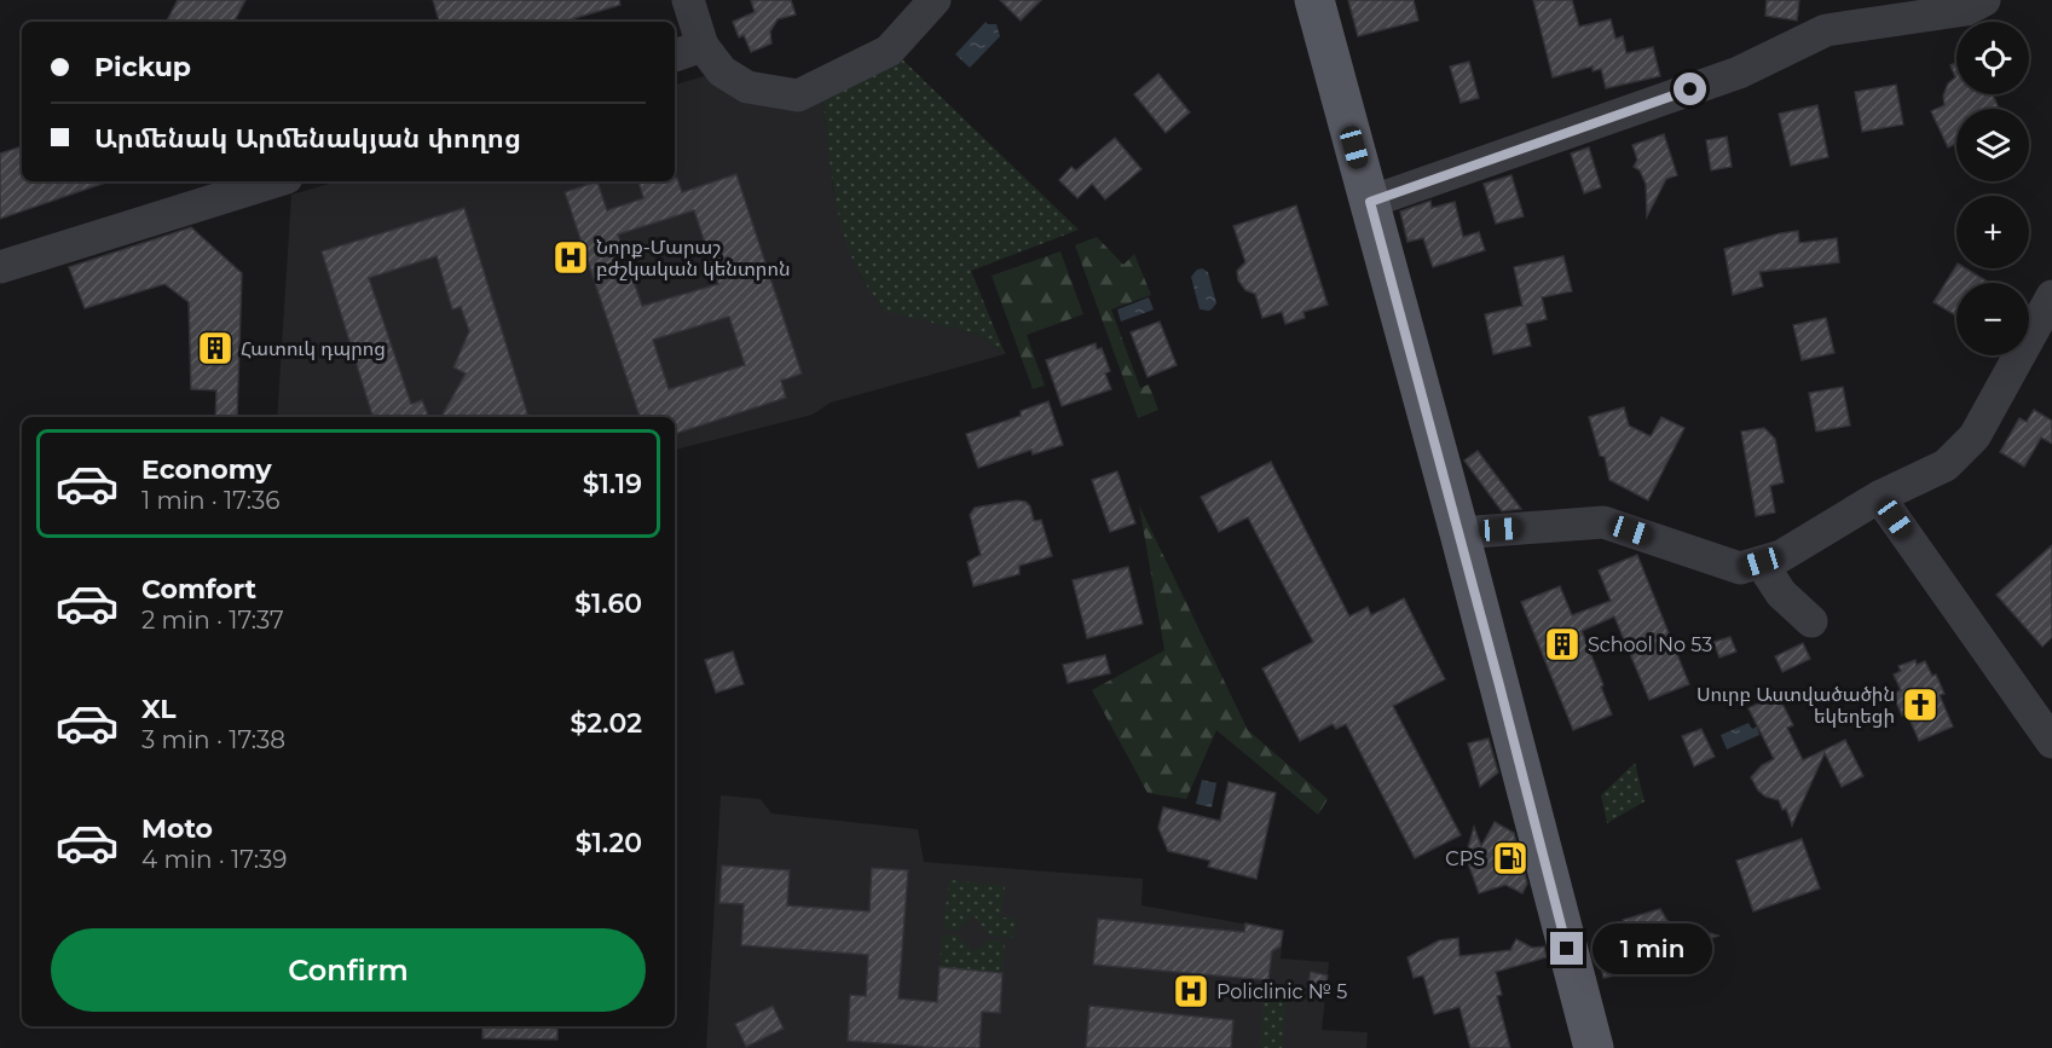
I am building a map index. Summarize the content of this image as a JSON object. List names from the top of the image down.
{
  "places": {
    "hospital": ["Նորք-Մարաշ բժշկական կենտրոն", "Policlinic № 5"],
    "building": ["Հատուկ դպրոց", "School No 53"],
    "church": ["Սուրբ Աստվածածին եկեղեցի"],
    "fuel station": ["CPS"]
  },
  "page": {
    "map_buttons": ["+", "−"],
    "banner": ["Pickup", "Արմենակ Արմենակյան փողոց"],
    "list": [
      {
        "name": "Economy",
        "note": "1 min · 17:36",
        "value": "$1.19"
      },
      {
        "name": "Comfort",
        "note": "2 min · 17:37",
        "value": "$1.60"
      },
      {
        "name": "XL",
        "note": "3 min · 17:38",
        "value": "$2.02"
      },
      {
        "name": "Moto",
        "note": "4 min · 17:39",
        "value": "$1.20"
      }
    ],
    "buttons": "Confirm",
    "bubble": "1 min"
  }
}
